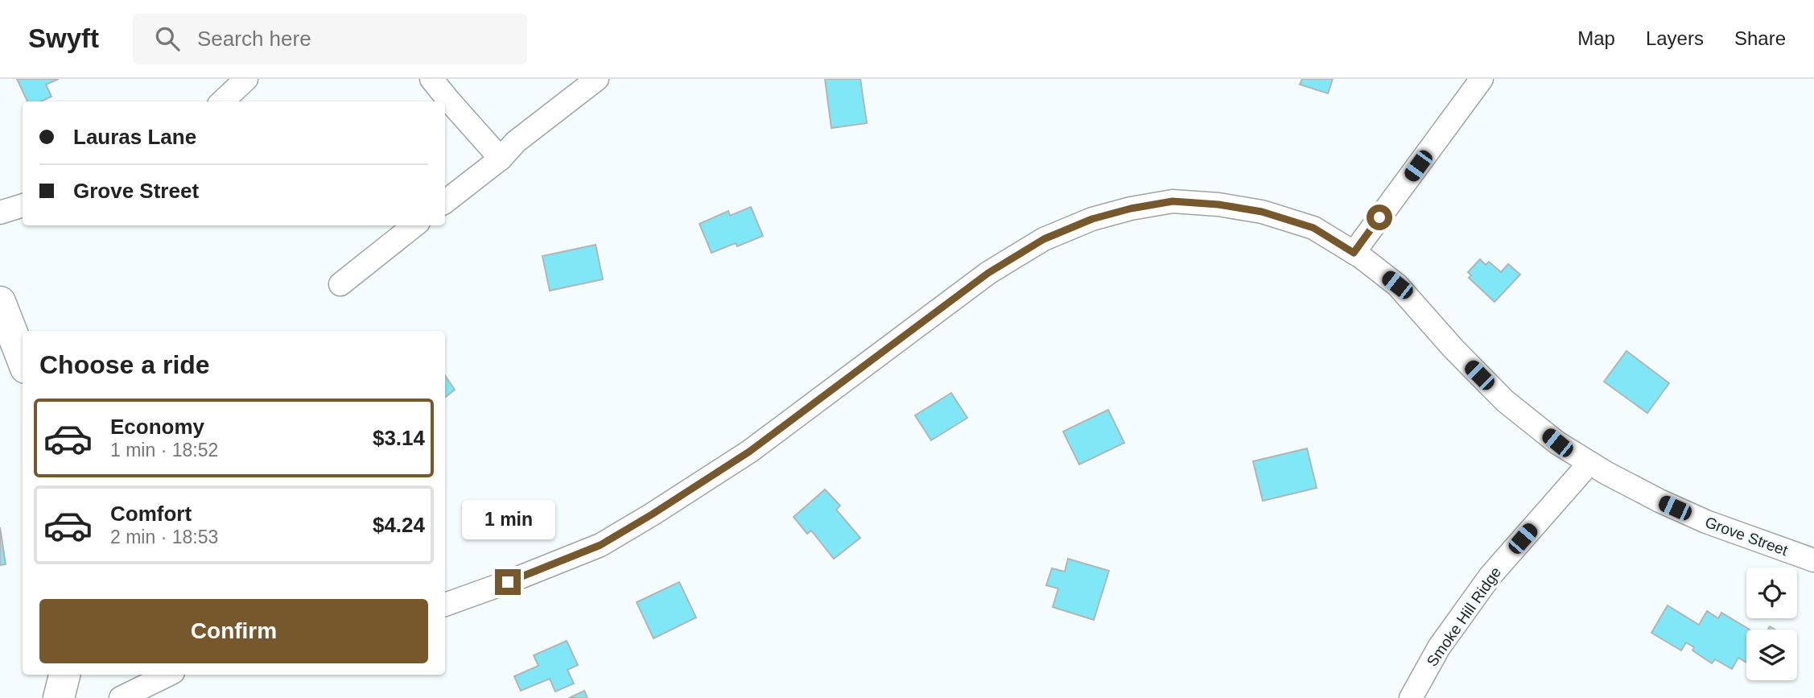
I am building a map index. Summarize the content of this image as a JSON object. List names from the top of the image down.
{
  "streets": {
    "street": ["Grove Street", "Smoke Hill Ridge"]
  },
  "crossings": [
    ["Grove Street", "Smoke Hill Ridge"]
  ],
  "page": {
    "header": "Swyft",
    "search": "Search here",
    "nav": ["Map", "Layers", "Share"],
    "banner": ["Lauras Lane", "Grove Street"],
    "heading": "Choose a ride",
    "list": [
      {
        "name": "Economy",
        "note": "1 min · 18:52",
        "value": "$3.14"
      },
      {
        "name": "Comfort",
        "note": "2 min · 18:53",
        "value": "$4.24"
      }
    ],
    "bubble": "1 min",
    "buttons": "Confirm"
  }
}
